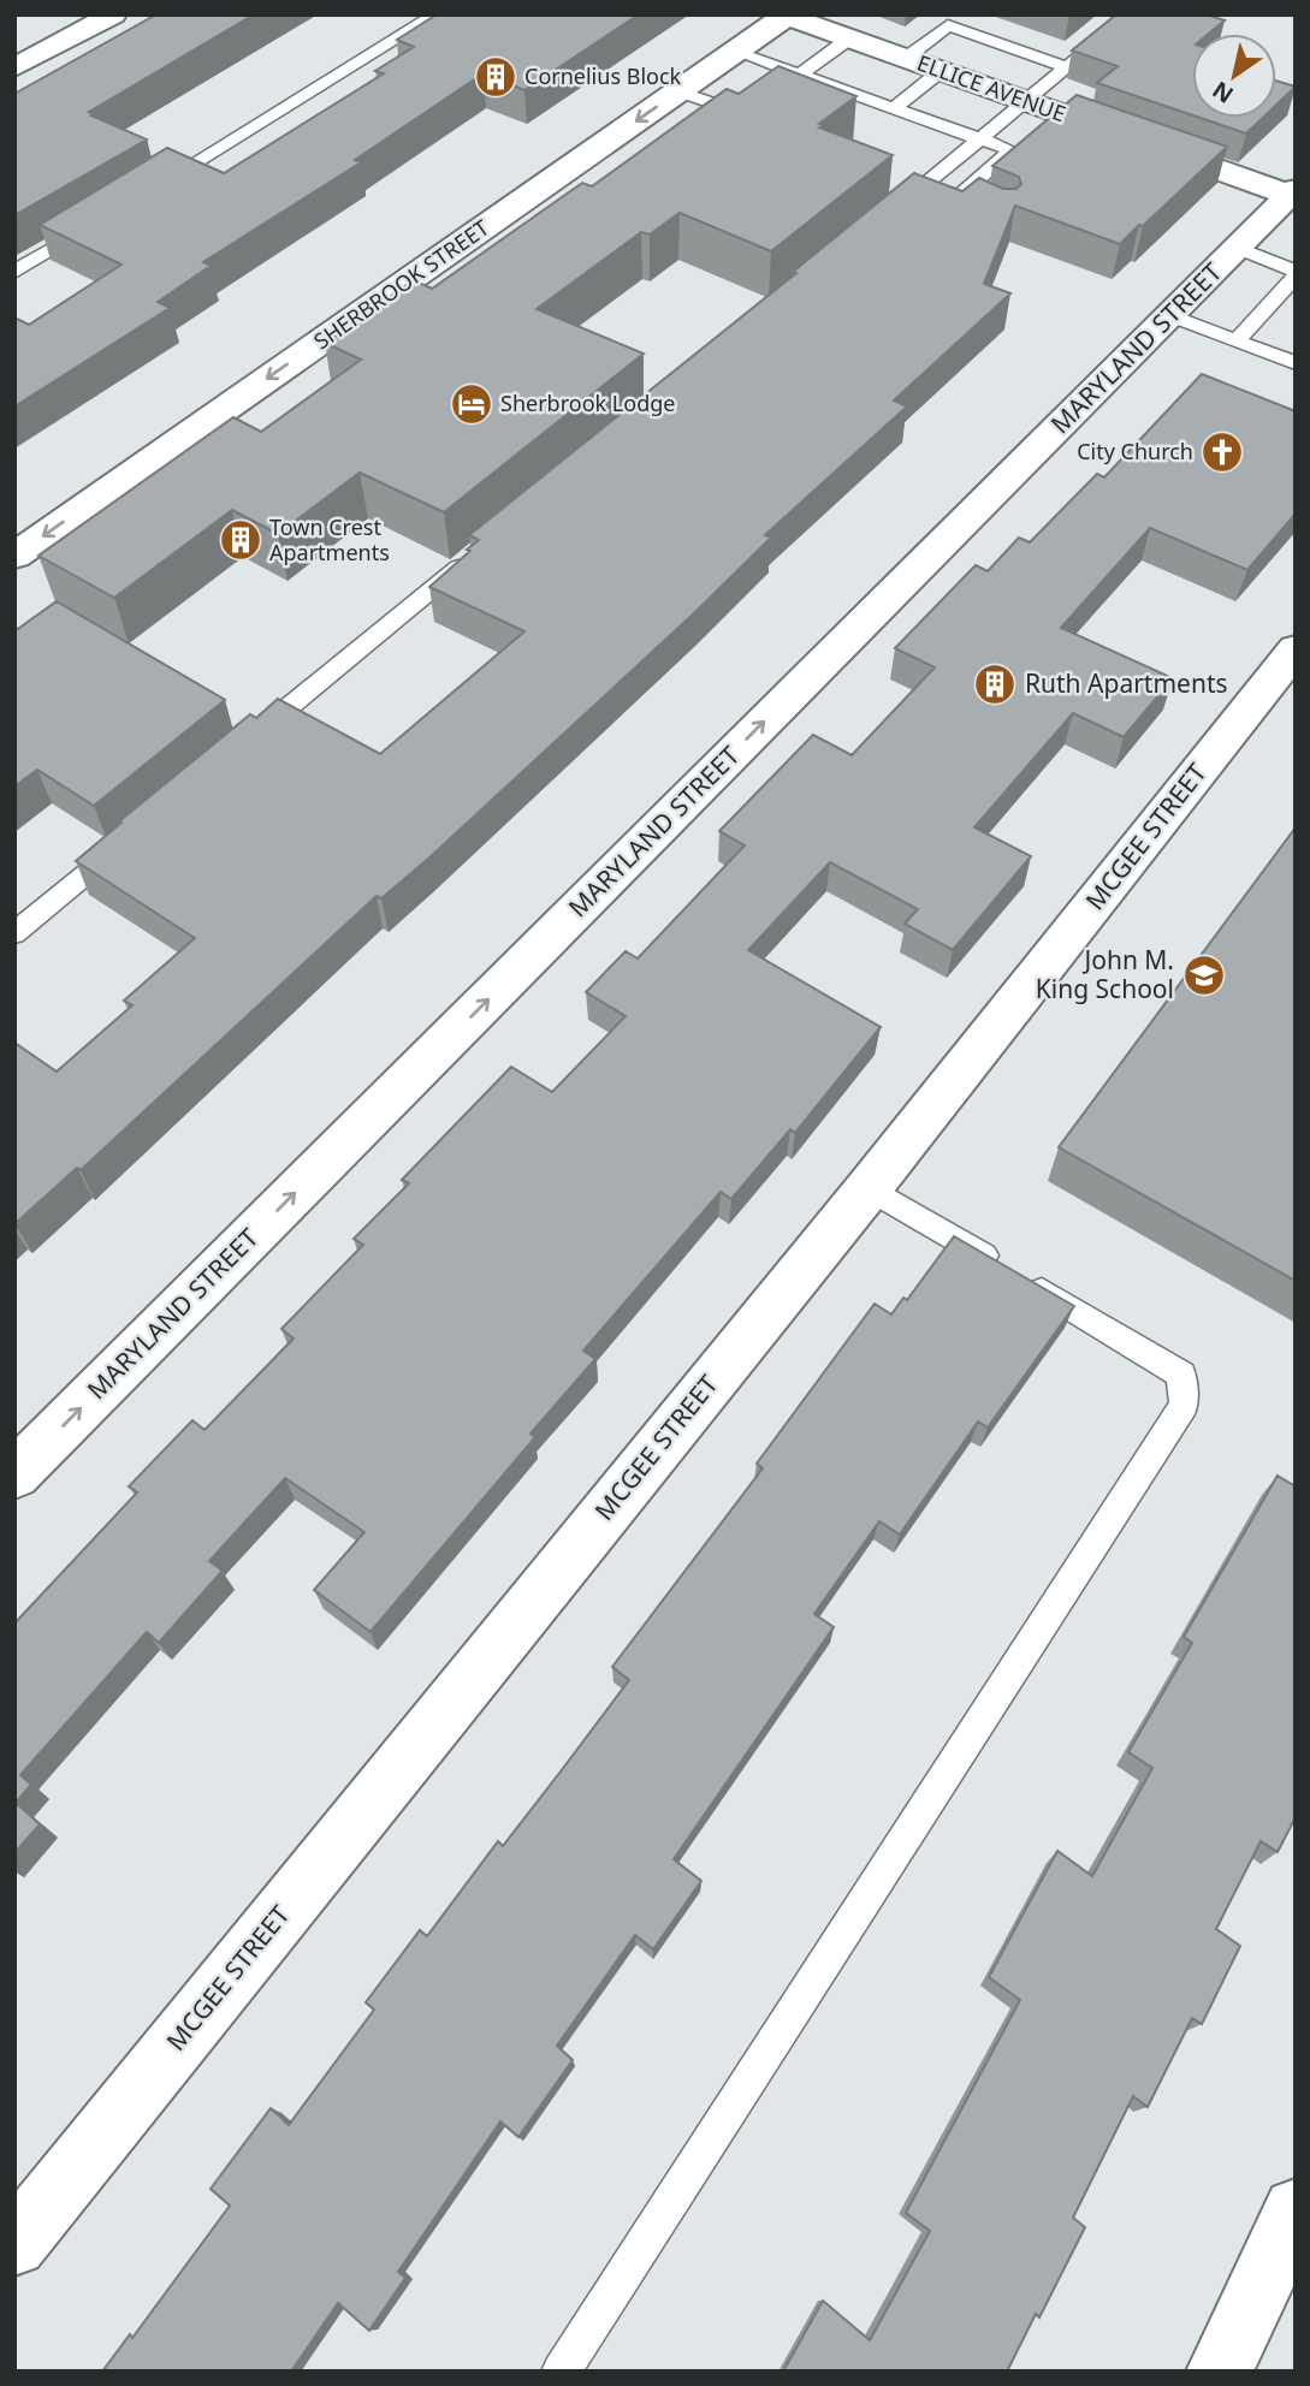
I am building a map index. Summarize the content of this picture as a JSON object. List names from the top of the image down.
{
  "streets": {
    "main road": [
      "ELLICE AVENUE",
      "SHERBROOK STREET",
      "MARYLAND STREET",
      "MCGEE STREET"
    ]
  },
  "crossings": [
    ["ELLICE AVENUE", "SHERBROOK STREET"],
    ["ELLICE AVENUE", "MARYLAND STREET"]
  ],
  "one_way": ["SHERBROOK STREET", "MARYLAND STREET"],
  "places": {
    "building": ["Cornelius Block", "Town Crest Apartments", "Ruth Apartments"],
    "hotel": ["Sherbrook Lodge"],
    "church": ["City Church"],
    "school or university": ["John M. King School"]
  },
  "north": "bottom left"
}
